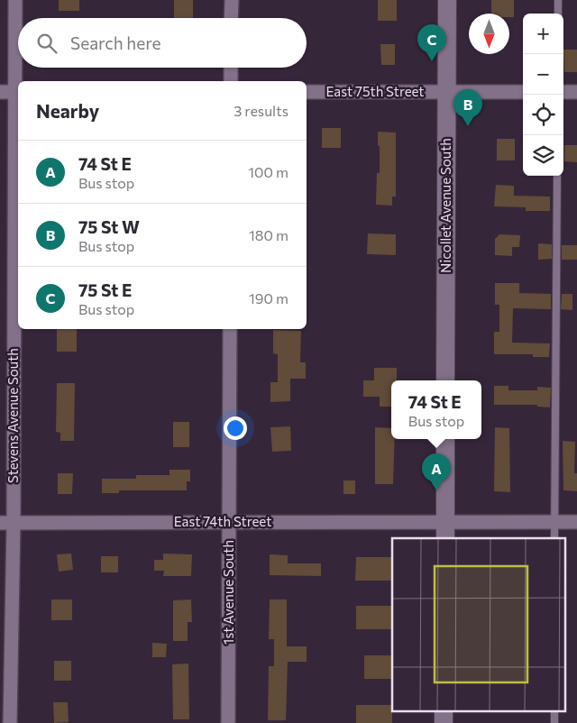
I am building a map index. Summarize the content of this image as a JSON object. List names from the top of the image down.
{
  "streets": {
    "main road": ["Nicollet Avenue South"],
    "street": [
      "East 75th Street",
      "Stevens Avenue South",
      "East 74th Street",
      "1st Avenue South"
    ]
  },
  "crossings": [
    ["East 75th Street", "Nicollet Avenue South"],
    ["Stevens Avenue South", "East 74th Street"],
    ["East 74th Street", "1st Avenue South"]
  ],
  "north": "bottom",
  "page": {
    "map_buttons": ["+", "−"],
    "search": "Search here",
    "pins": ["C", "B", "A"],
    "heading": ["Nearby", "3 results"],
    "list": [
      {
        "mark": "A",
        "name": "74 St E",
        "note": "Bus stop",
        "value": "100 m"
      },
      {
        "mark": "B",
        "name": "75 St W",
        "note": "Bus stop",
        "value": "180 m"
      },
      {
        "mark": "C",
        "name": "75 St E",
        "note": "Bus stop",
        "value": "190 m"
      }
    ],
    "popup": ["74 St E", "Bus stop"]
  }
}
